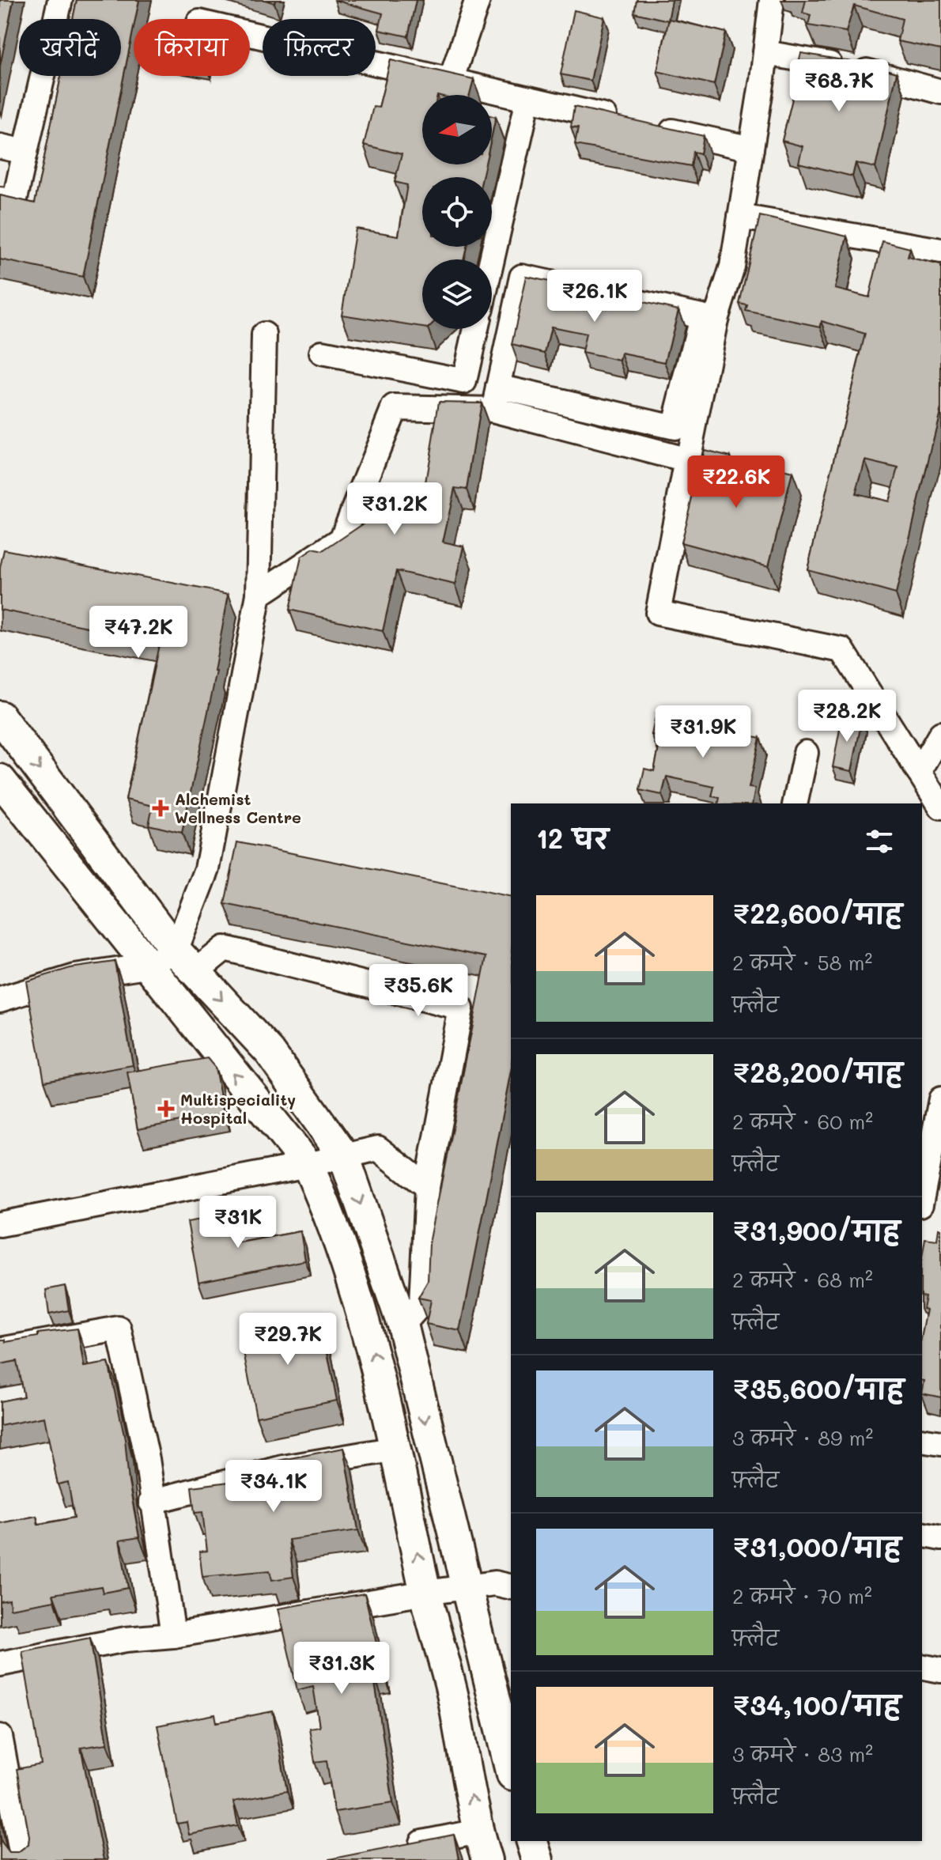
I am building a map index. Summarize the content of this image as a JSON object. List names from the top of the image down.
{
  "places": {
    "health": ["Alchemist Wellness Centre", "Multispeciality Hospital"]
  },
  "north": "left",
  "page": {
    "chip": ["खरीदें", "किराया", "फ़िल्टर"],
    "price": [
      "₹68.7K",
      "₹26.1K",
      "₹22.6K",
      "₹31.2K",
      "₹47.2K",
      "₹28.2K",
      "₹31.9K",
      "₹35.6K",
      "₹31K",
      "₹29.7K",
      "₹34.1K",
      "₹31.3K"
    ],
    "heading": "12 घर",
    "list": [
      {
        "name": "₹22,600/माह",
        "note": "2 कमरे · 58 m² · फ़्लैट"
      },
      {
        "name": "₹28,200/माह",
        "note": "2 कमरे · 60 m² · फ़्लैट"
      },
      {
        "name": "₹31,900/माह",
        "note": "2 कमरे · 68 m² · फ़्लैट"
      },
      {
        "name": "₹35,600/माह",
        "note": "3 कमरे · 89 m² · फ़्लैट"
      },
      {
        "name": "₹31,000/माह",
        "note": "2 कमरे · 70 m² · फ़्लैट"
      },
      {
        "name": "₹34,100/माह",
        "note": "3 कमरे · 83 m² · फ़्लैट"
      }
    ]
  }
}
